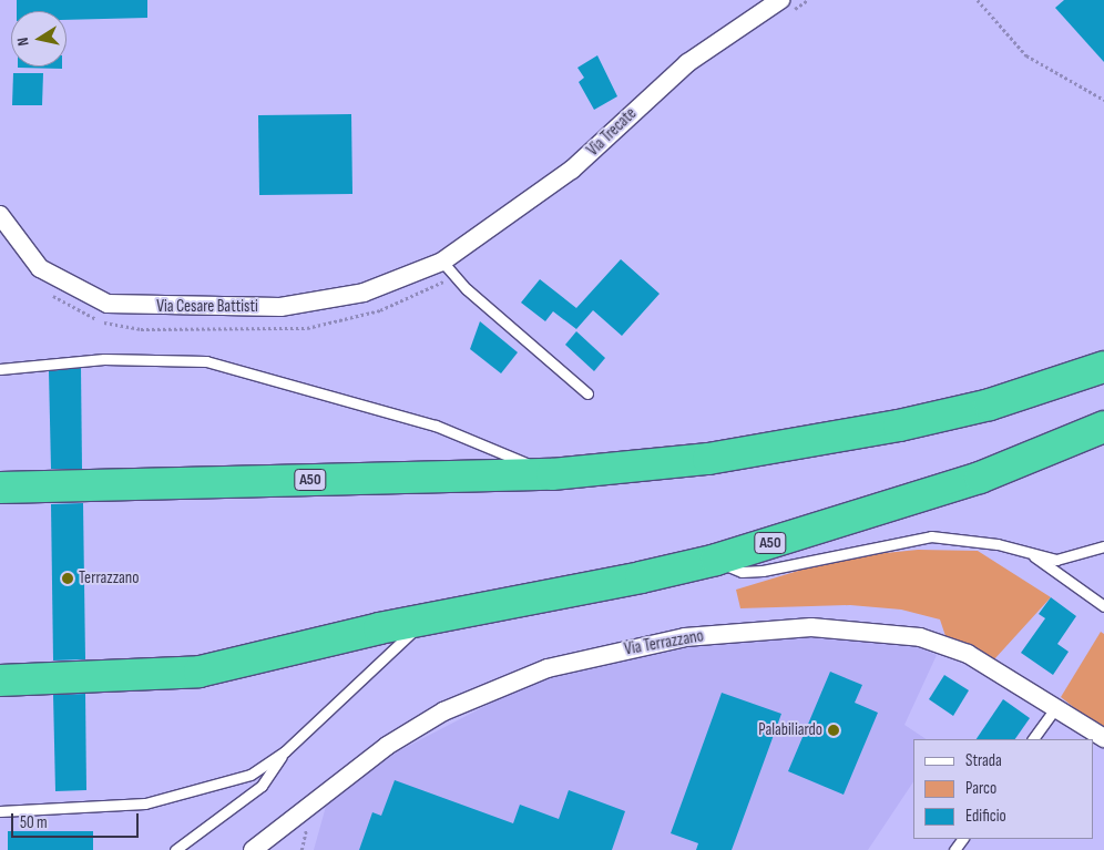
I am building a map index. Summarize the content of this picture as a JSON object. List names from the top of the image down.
{
  "streets": {
    "highway": ["A50"],
    "street": ["Via Trecate", "Via Cesare Battisti", "Via Terrazzano"]
  },
  "crossings": [
    ["Via Trecate", "Via Cesare Battisti"]
  ],
  "places": ["Terrazzano", "Palabiliardo"],
  "legend": ["Strada", "Parco", "Edificio"],
  "scale_bar": "50 m",
  "north": "left"
}
